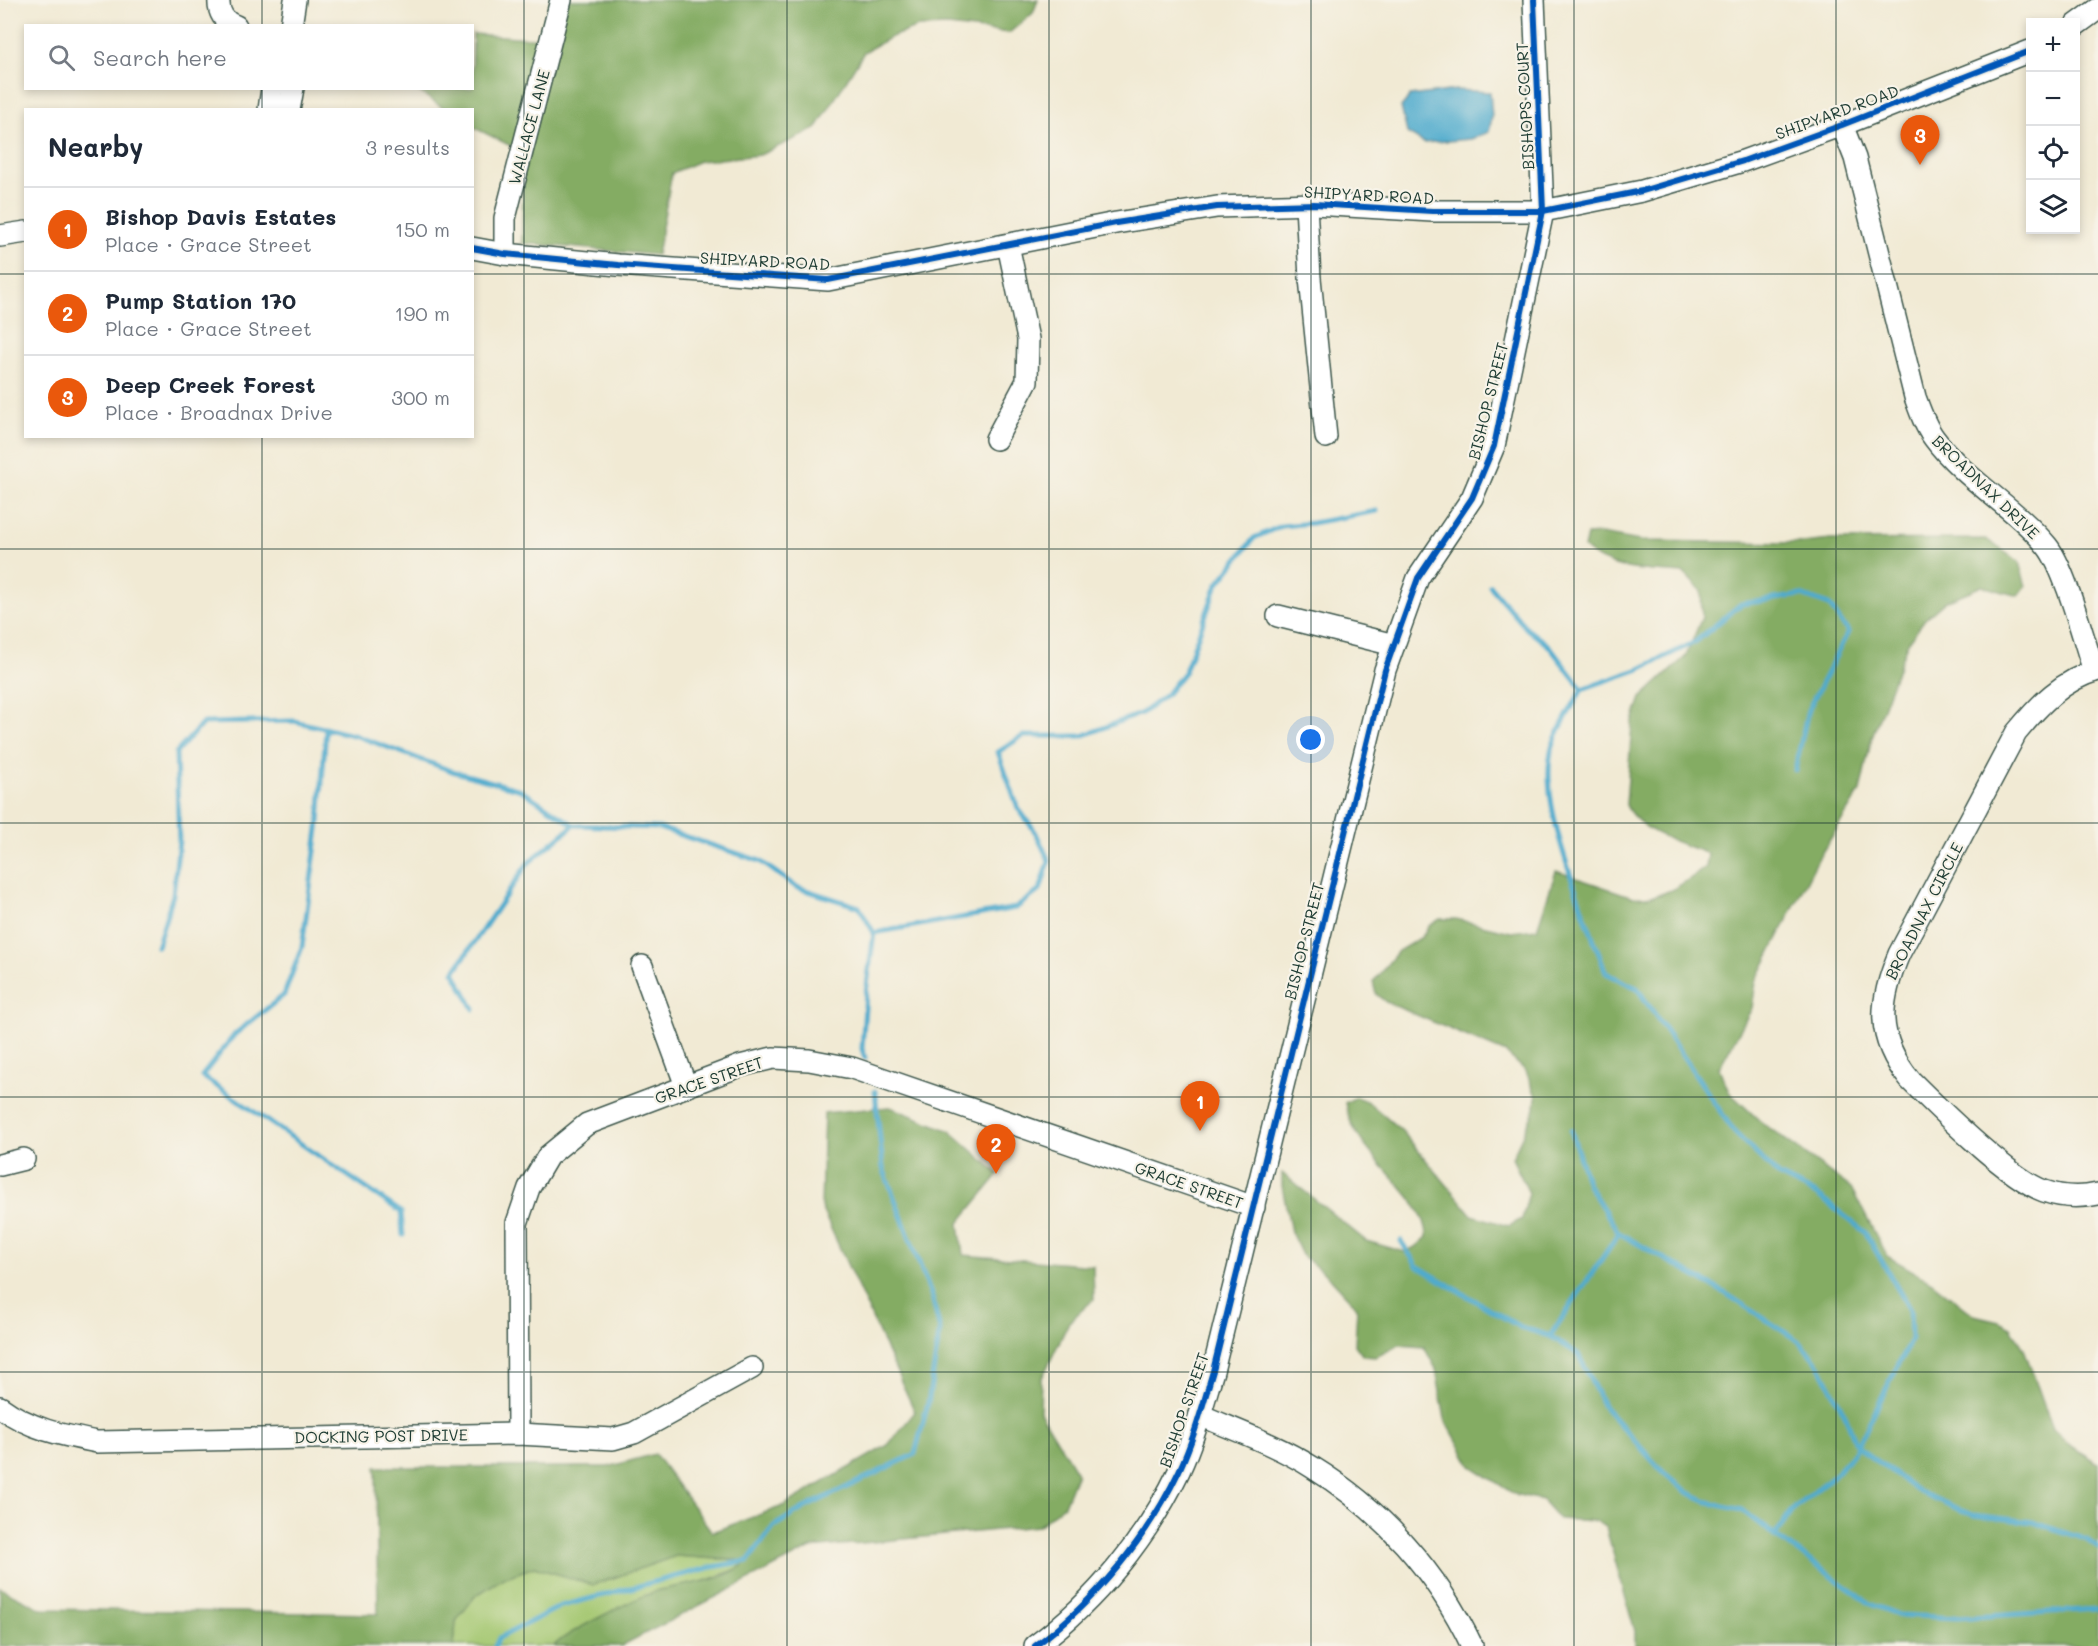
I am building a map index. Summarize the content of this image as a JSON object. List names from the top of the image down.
{
  "streets": {
    "street": [
      "BISHOPS COURT",
      "SHIPYARD ROAD",
      "WALLACE LANE",
      "BISHOP STREET",
      "BROADNAX DRIVE",
      "BROADNAX CIRCLE",
      "GRACE STREET",
      "DOCKING POST DRIVE"
    ]
  },
  "crossings": [
    ["BISHOPS COURT", "SHIPYARD ROAD"],
    ["BISHOPS COURT", "BISHOP STREET"],
    ["SHIPYARD ROAD", "WALLACE LANE"],
    ["SHIPYARD ROAD", "BISHOP STREET"],
    ["SHIPYARD ROAD", "BROADNAX DRIVE"],
    ["BISHOP STREET", "GRACE STREET"],
    ["BROADNAX DRIVE", "BROADNAX CIRCLE"],
    ["GRACE STREET", "DOCKING POST DRIVE"]
  ],
  "page": {
    "map_buttons": ["+", "−"],
    "search": "Search here",
    "heading": ["Nearby", "3 results"],
    "pins": ["3", "1", "2"],
    "list": [
      {
        "mark": "1",
        "name": "Bishop Davis Estates",
        "note": "Place · Grace Street",
        "value": "150 m"
      },
      {
        "mark": "2",
        "name": "Pump Station 170",
        "note": "Place · Grace Street",
        "value": "190 m"
      },
      {
        "mark": "3",
        "name": "Deep Creek Forest",
        "note": "Place · Broadnax Drive",
        "value": "300 m"
      }
    ]
  }
}
